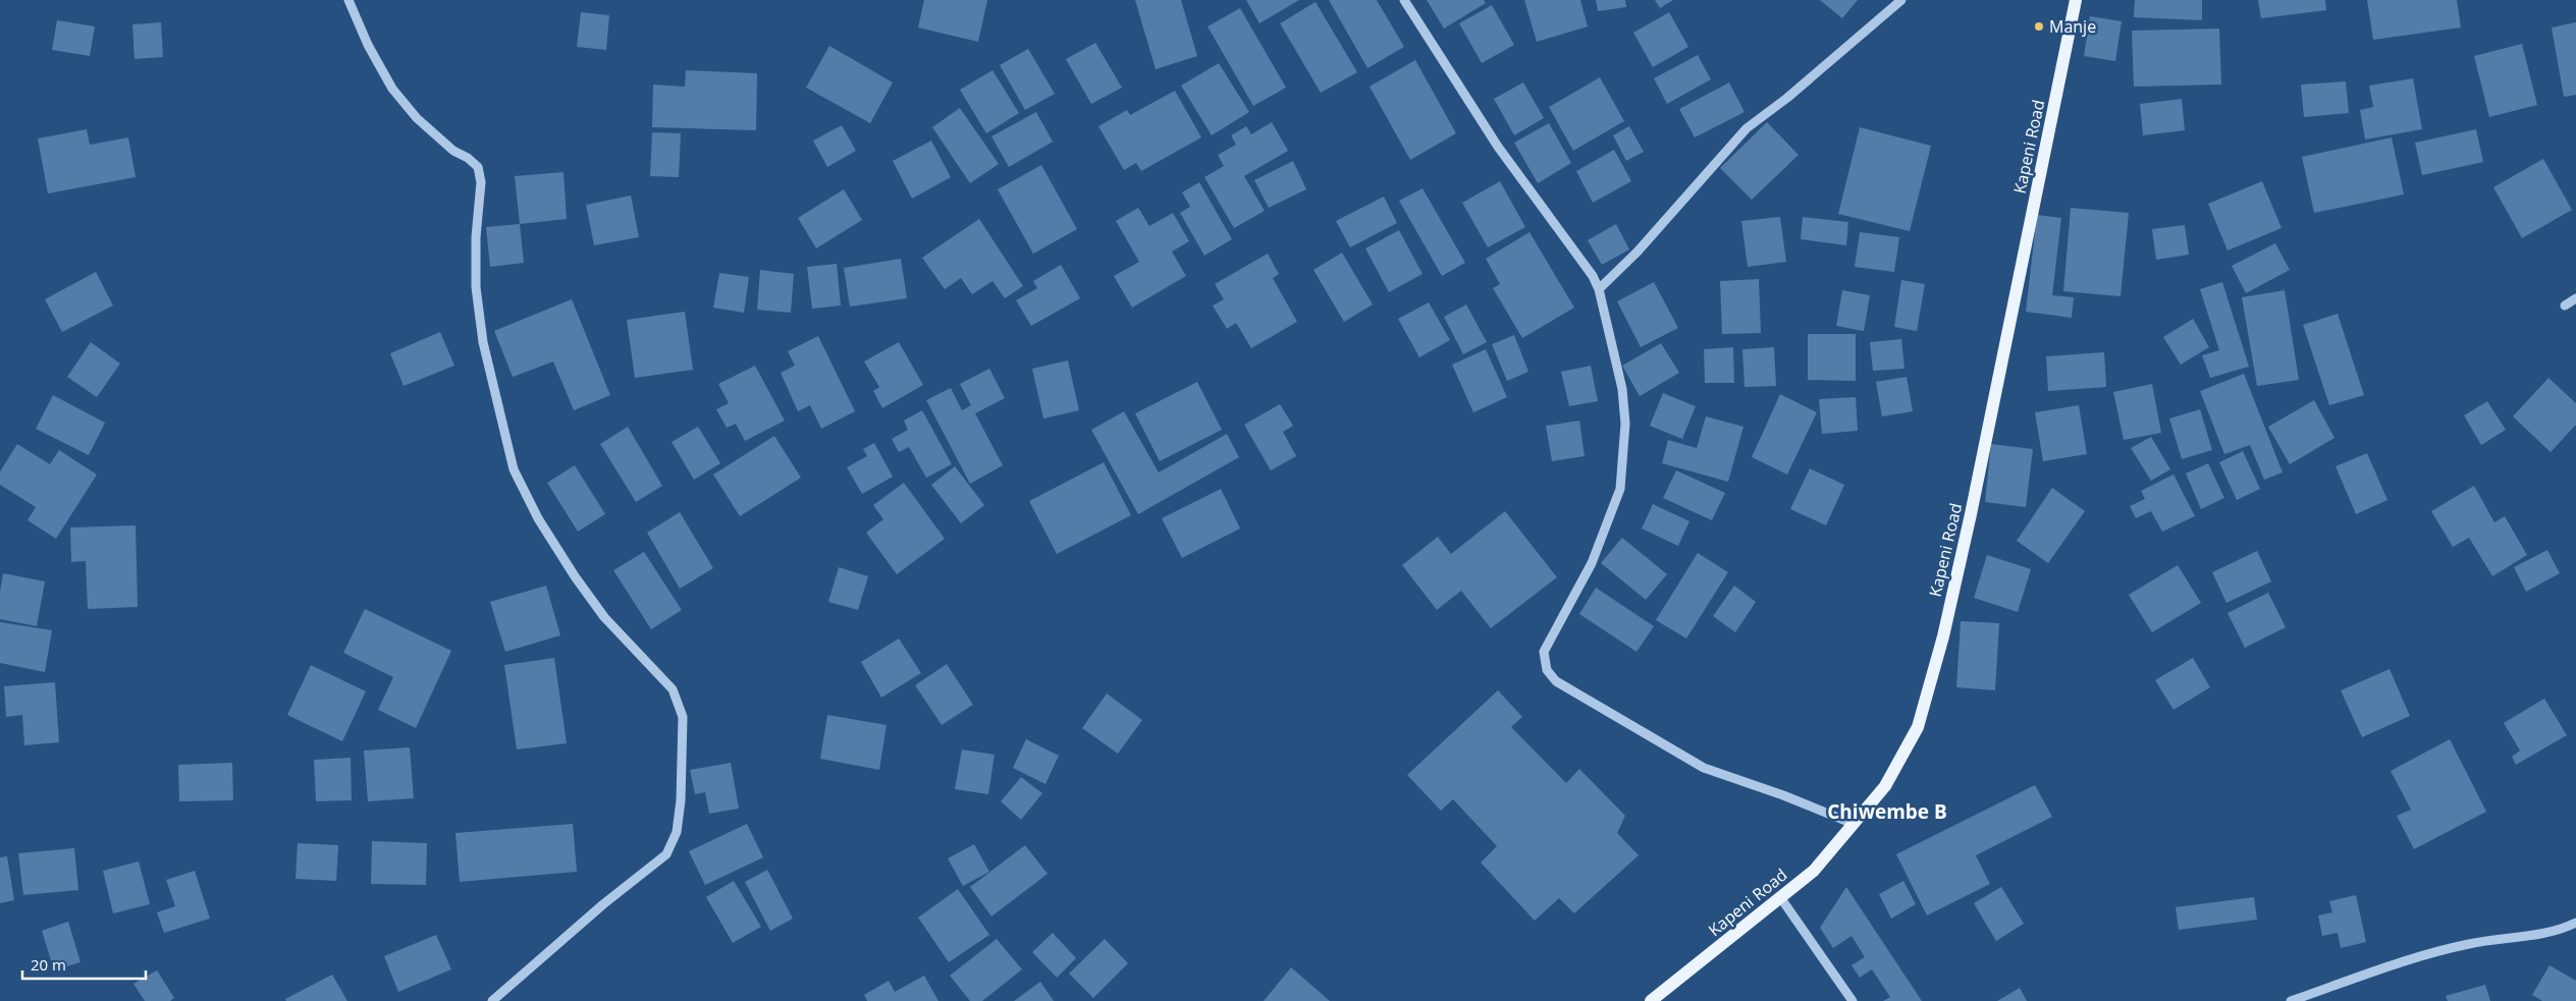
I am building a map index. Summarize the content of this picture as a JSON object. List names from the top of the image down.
{
  "streets": {
    "main road": ["Kapeni Road"]
  },
  "districts": ["Chiwembe B"],
  "places": ["Manje"],
  "scale_bar": "20 m"
}
